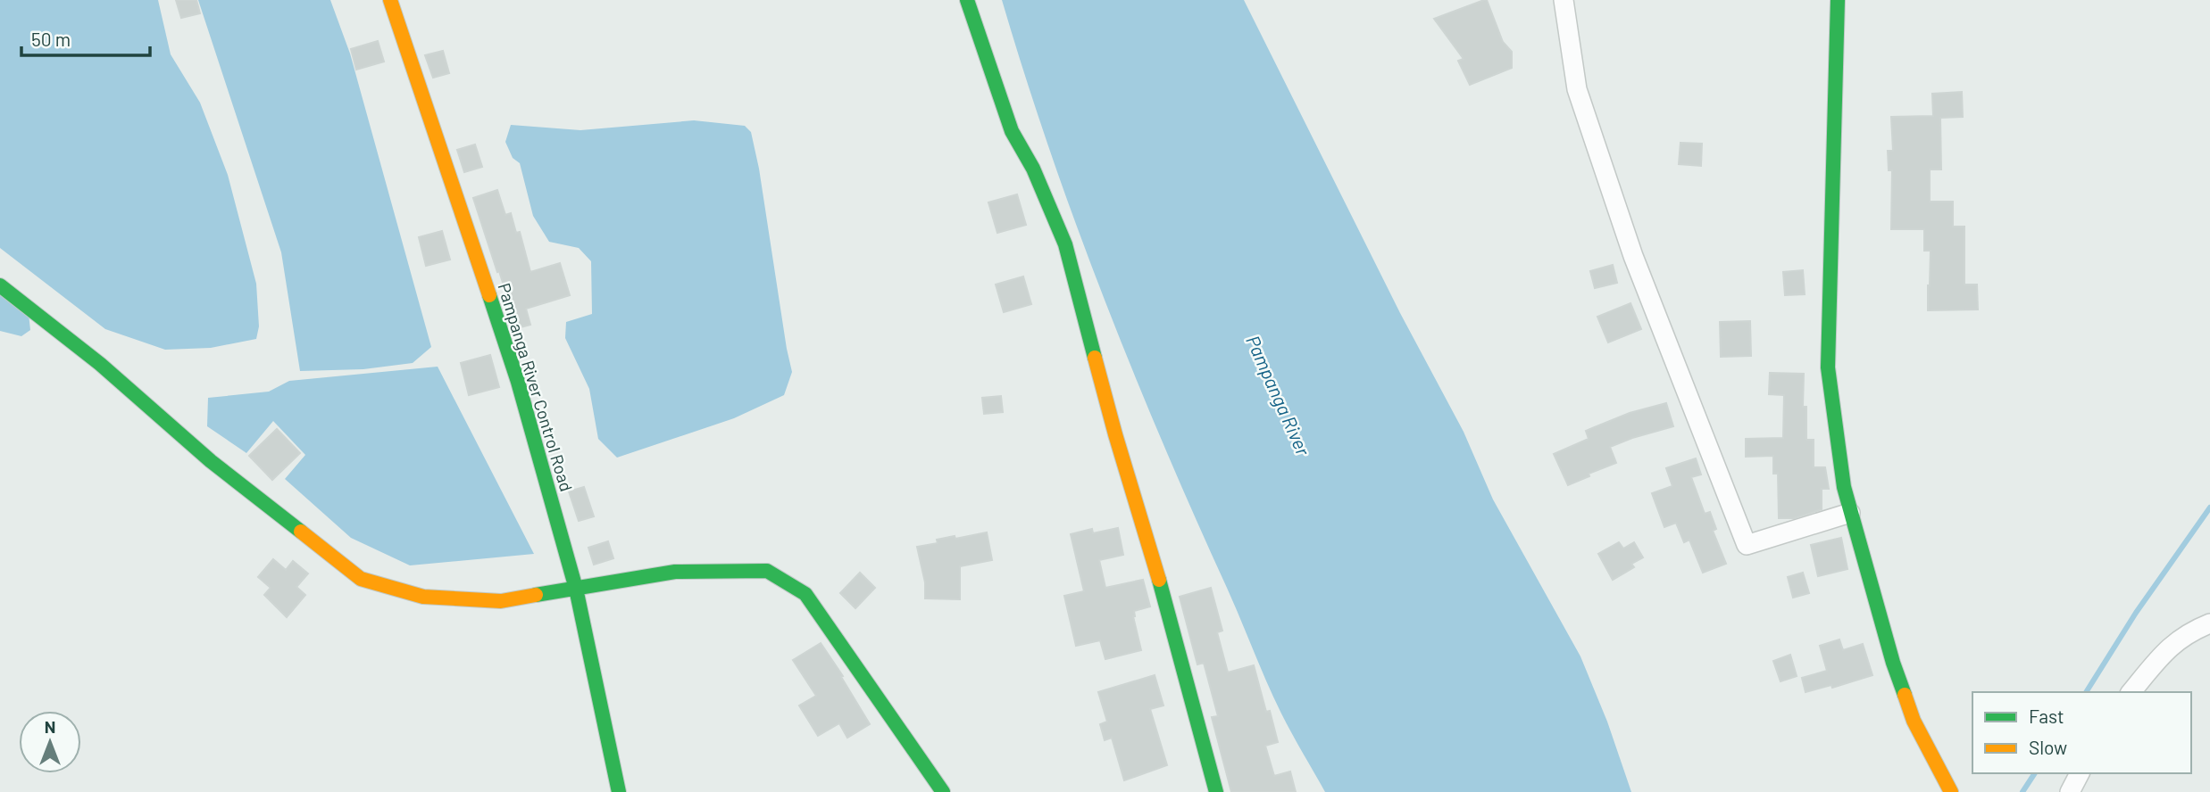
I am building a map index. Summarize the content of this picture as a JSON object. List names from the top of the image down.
{
  "streets": {
    "street": ["Pampanga River Control Road"]
  },
  "water": ["Pampanga River"],
  "legend": ["Fast", "Slow"],
  "scale_bar": "50 m",
  "north": "top"
}
